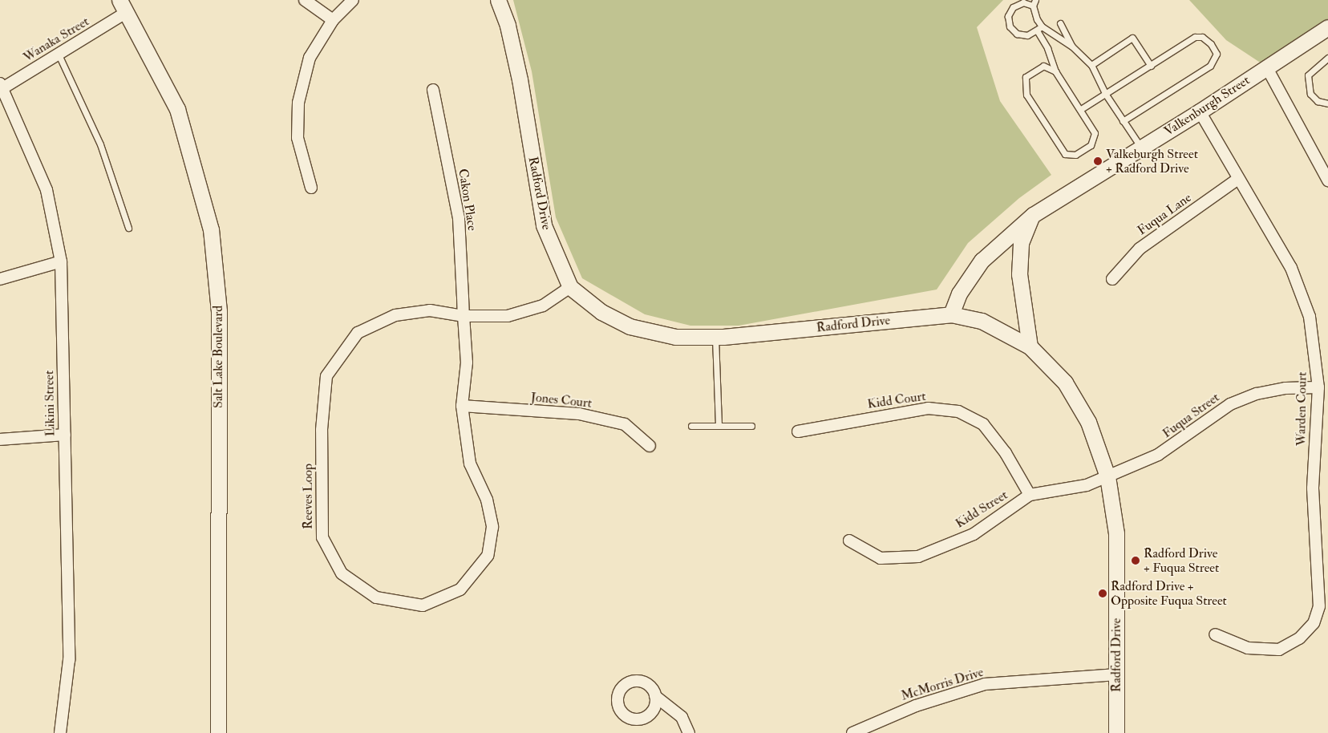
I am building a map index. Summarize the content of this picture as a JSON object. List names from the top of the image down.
{
  "streets": {
    "street": [
      "Wanaka Street",
      "Valkenburgh Street",
      "Radford Drive",
      "Cakon Place",
      "Fuqua Lane",
      "Salt Lake Boulevard",
      "Jones Court",
      "Kidd Court",
      "Likini Street",
      "Warden Court",
      "Fuqua Street",
      "Reeves Loop",
      "Kidd Street",
      "McMorris Drive"
    ]
  },
  "crossings": [
    ["Wanaka Street", "Salt Lake Boulevard"],
    ["Wanaka Street", "Likini Street"],
    ["Valkenburgh Street", "Radford Drive"],
    ["Valkenburgh Street", "Warden Court"],
    ["Radford Drive", "Fuqua Street"],
    ["Radford Drive", "Reeves Loop"],
    ["Radford Drive", "Kidd Street"],
    ["Radford Drive", "McMorris Drive"],
    ["Cakon Place", "Reeves Loop"],
    ["Fuqua Lane", "Warden Court"],
    ["Jones Court", "Reeves Loop"],
    ["Kidd Court", "Kidd Street"],
    ["Warden Court", "Fuqua Street"],
    ["Fuqua Street", "Kidd Street"]
  ],
  "places": ["Valkeburgh Street + Radford Drive", "Radford Drive + Fuqua Street", "Radford Drive + Opposite Fuqua Street"]
}
